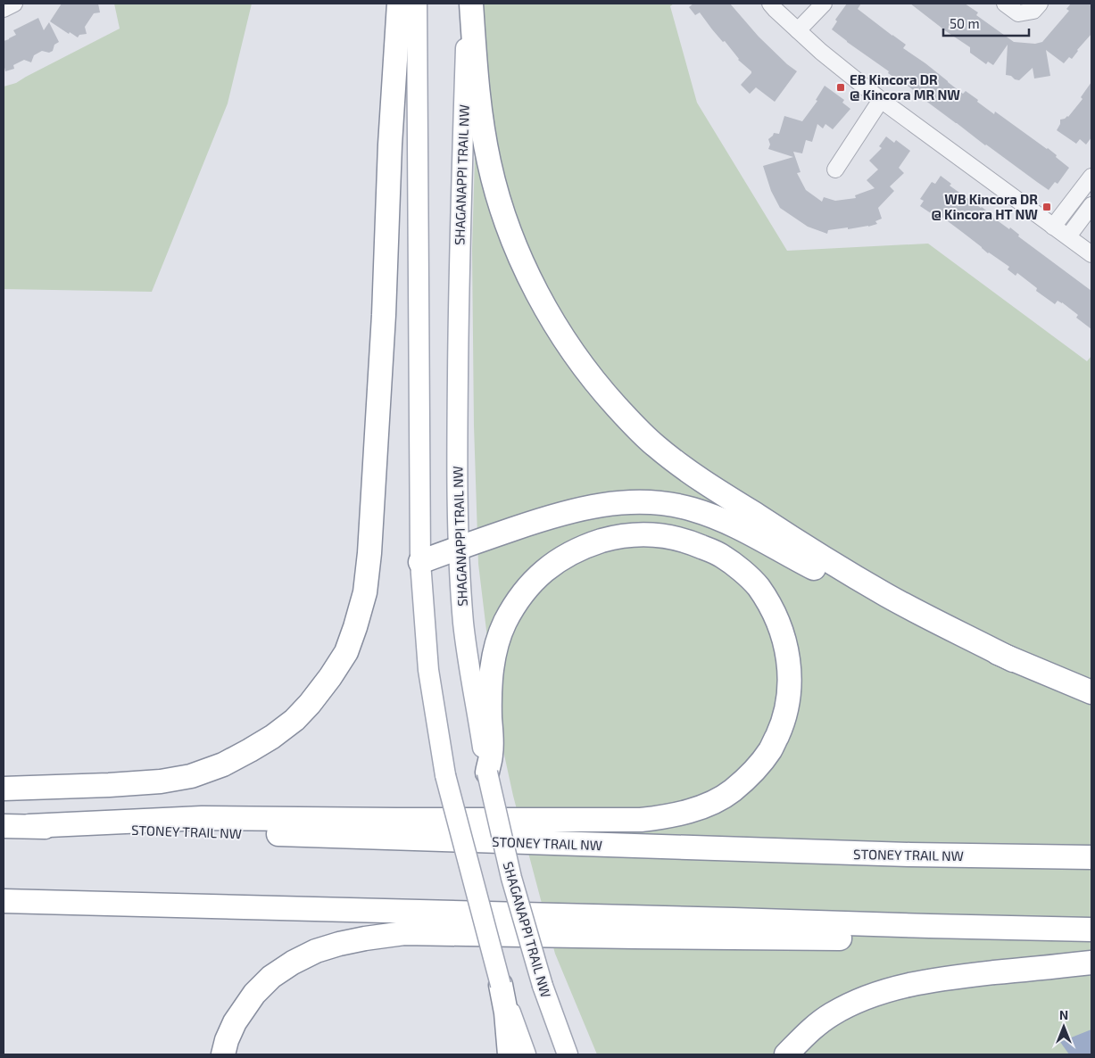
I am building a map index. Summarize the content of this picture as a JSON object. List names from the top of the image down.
{
  "streets": {
    "highway": ["STONEY TRAIL NW"],
    "main road": ["SHAGANAPPI TRAIL NW"]
  },
  "places": {
    "transit": ["EB Kincora DR @ Kincora MR NW", "WB Kincora DR @ Kincora HT NW"]
  },
  "scale_bar": "50 m",
  "north": "top"
}
